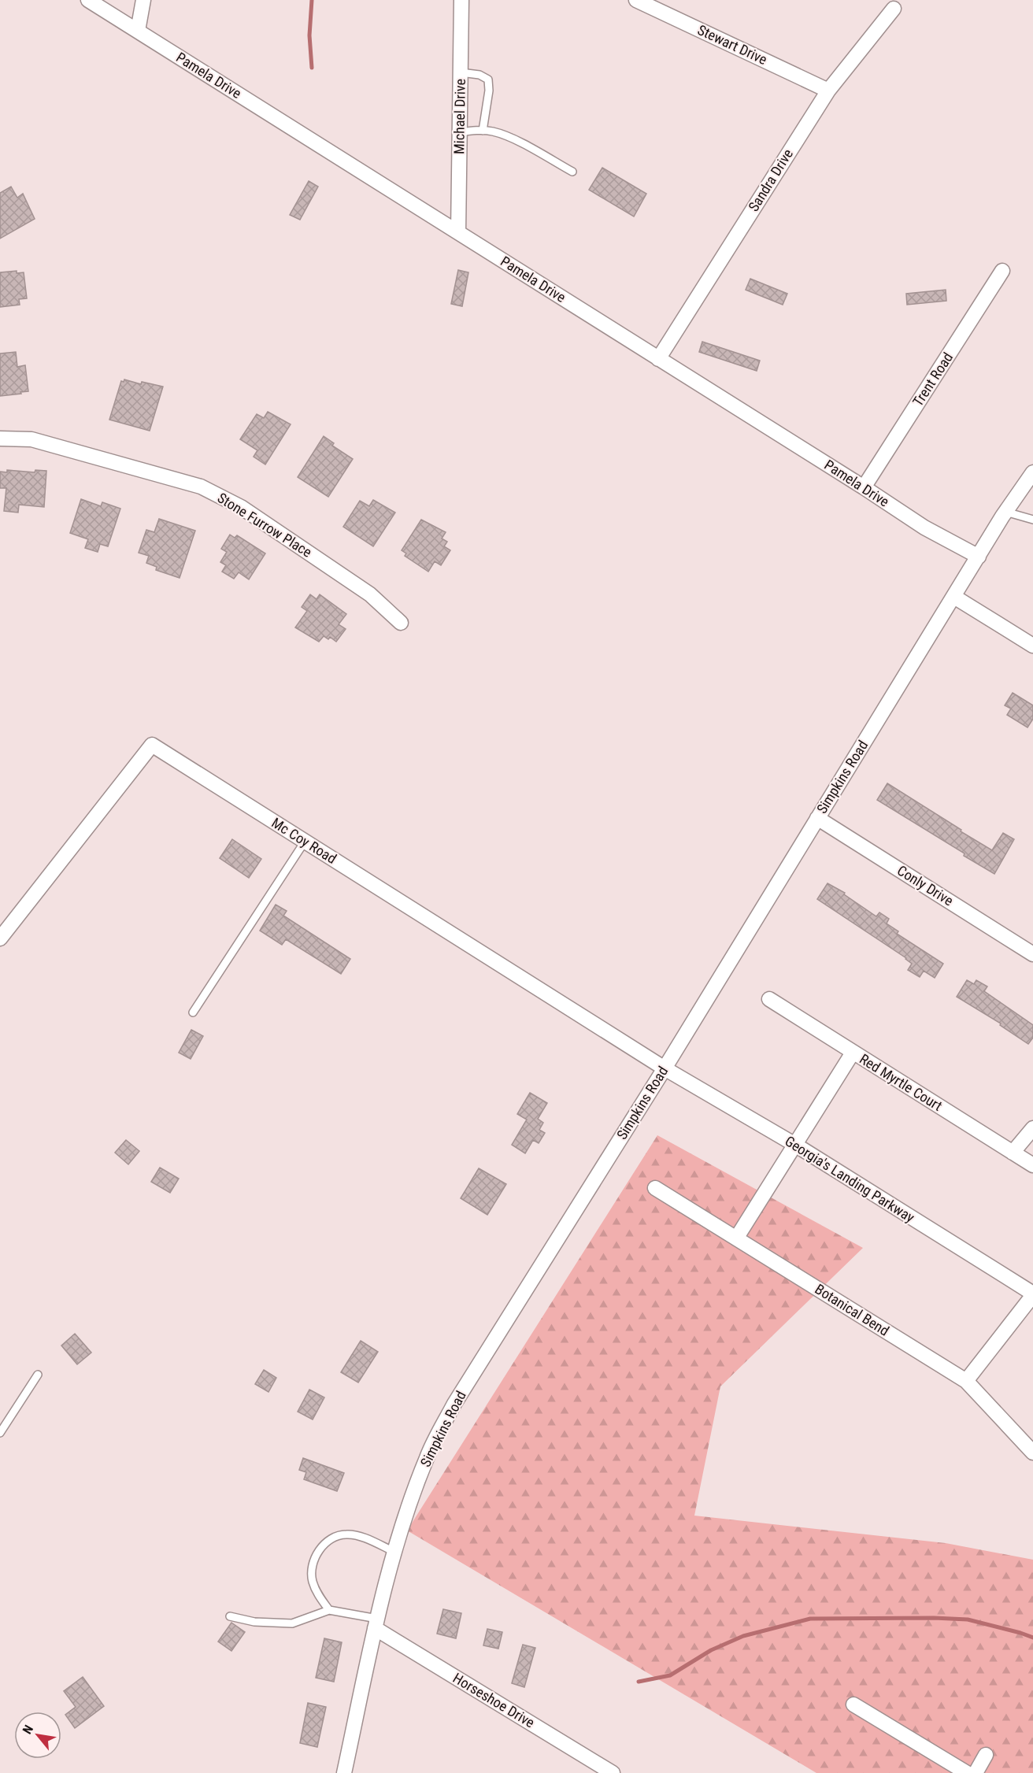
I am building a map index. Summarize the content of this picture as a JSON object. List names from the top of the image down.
{
  "streets": {
    "street": [
      "Stewart Drive",
      "Pamela Drive",
      "Michael Drive",
      "Sandra Drive",
      "Trent Road",
      "Stone Furrow Place",
      "Simpkins Road",
      "Mc Coy Road",
      "Conly Drive",
      "Red Myrtle Court",
      "Georgia's Landing Parkway",
      "Botanical Bend",
      "Horseshoe Drive"
    ]
  },
  "crossings": [
    ["Stewart Drive", "Sandra Drive"],
    ["Pamela Drive", "Michael Drive"],
    ["Pamela Drive", "Sandra Drive"],
    ["Pamela Drive", "Trent Road"],
    ["Pamela Drive", "Simpkins Road"],
    ["Simpkins Road", "Mc Coy Road"],
    ["Simpkins Road", "Conly Drive"],
    ["Simpkins Road", "Georgia's Landing Parkway"],
    ["Simpkins Road", "Horseshoe Drive"],
    ["Mc Coy Road", "Georgia's Landing Parkway"]
  ],
  "north": "top left"
}
